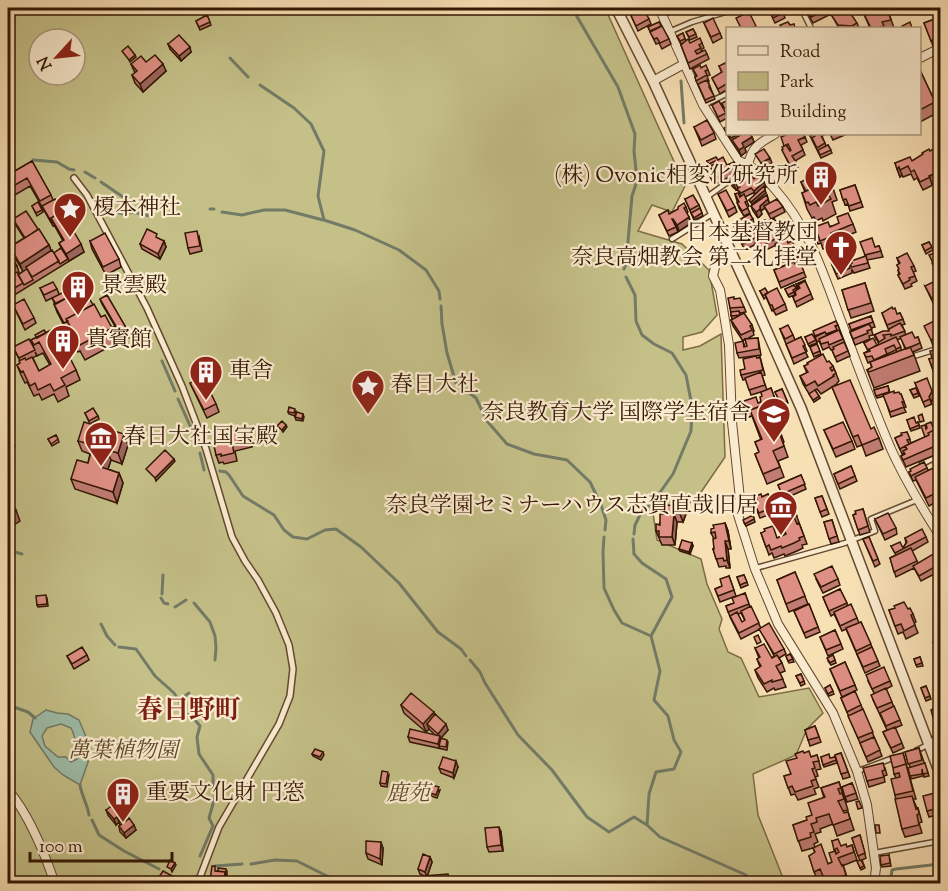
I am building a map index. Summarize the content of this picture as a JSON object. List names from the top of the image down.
{
  "districts": ["春日野町"],
  "parks": ["萬葉植物園", "鹿苑"],
  "places": {
    "building": [
      "(株) Ovonic相変化研究所",
      "景雲殿",
      "貴賓館",
      "車舎",
      "重要文化財 円窓"
    ],
    "place": ["榎本神社", "春日大社"],
    "church": ["日本基督教団 奈良高畑教会 第二礼拝堂"],
    "school or university": ["奈良教育大学 国際学生宿舎"],
    "museum": ["春日大社国宝殿", "奈良学園セミナーハウス志賀直哉旧居"]
  },
  "legend": ["Road", "Park", "Building"],
  "scale_bar": "100 m",
  "north": "bottom left"
}
